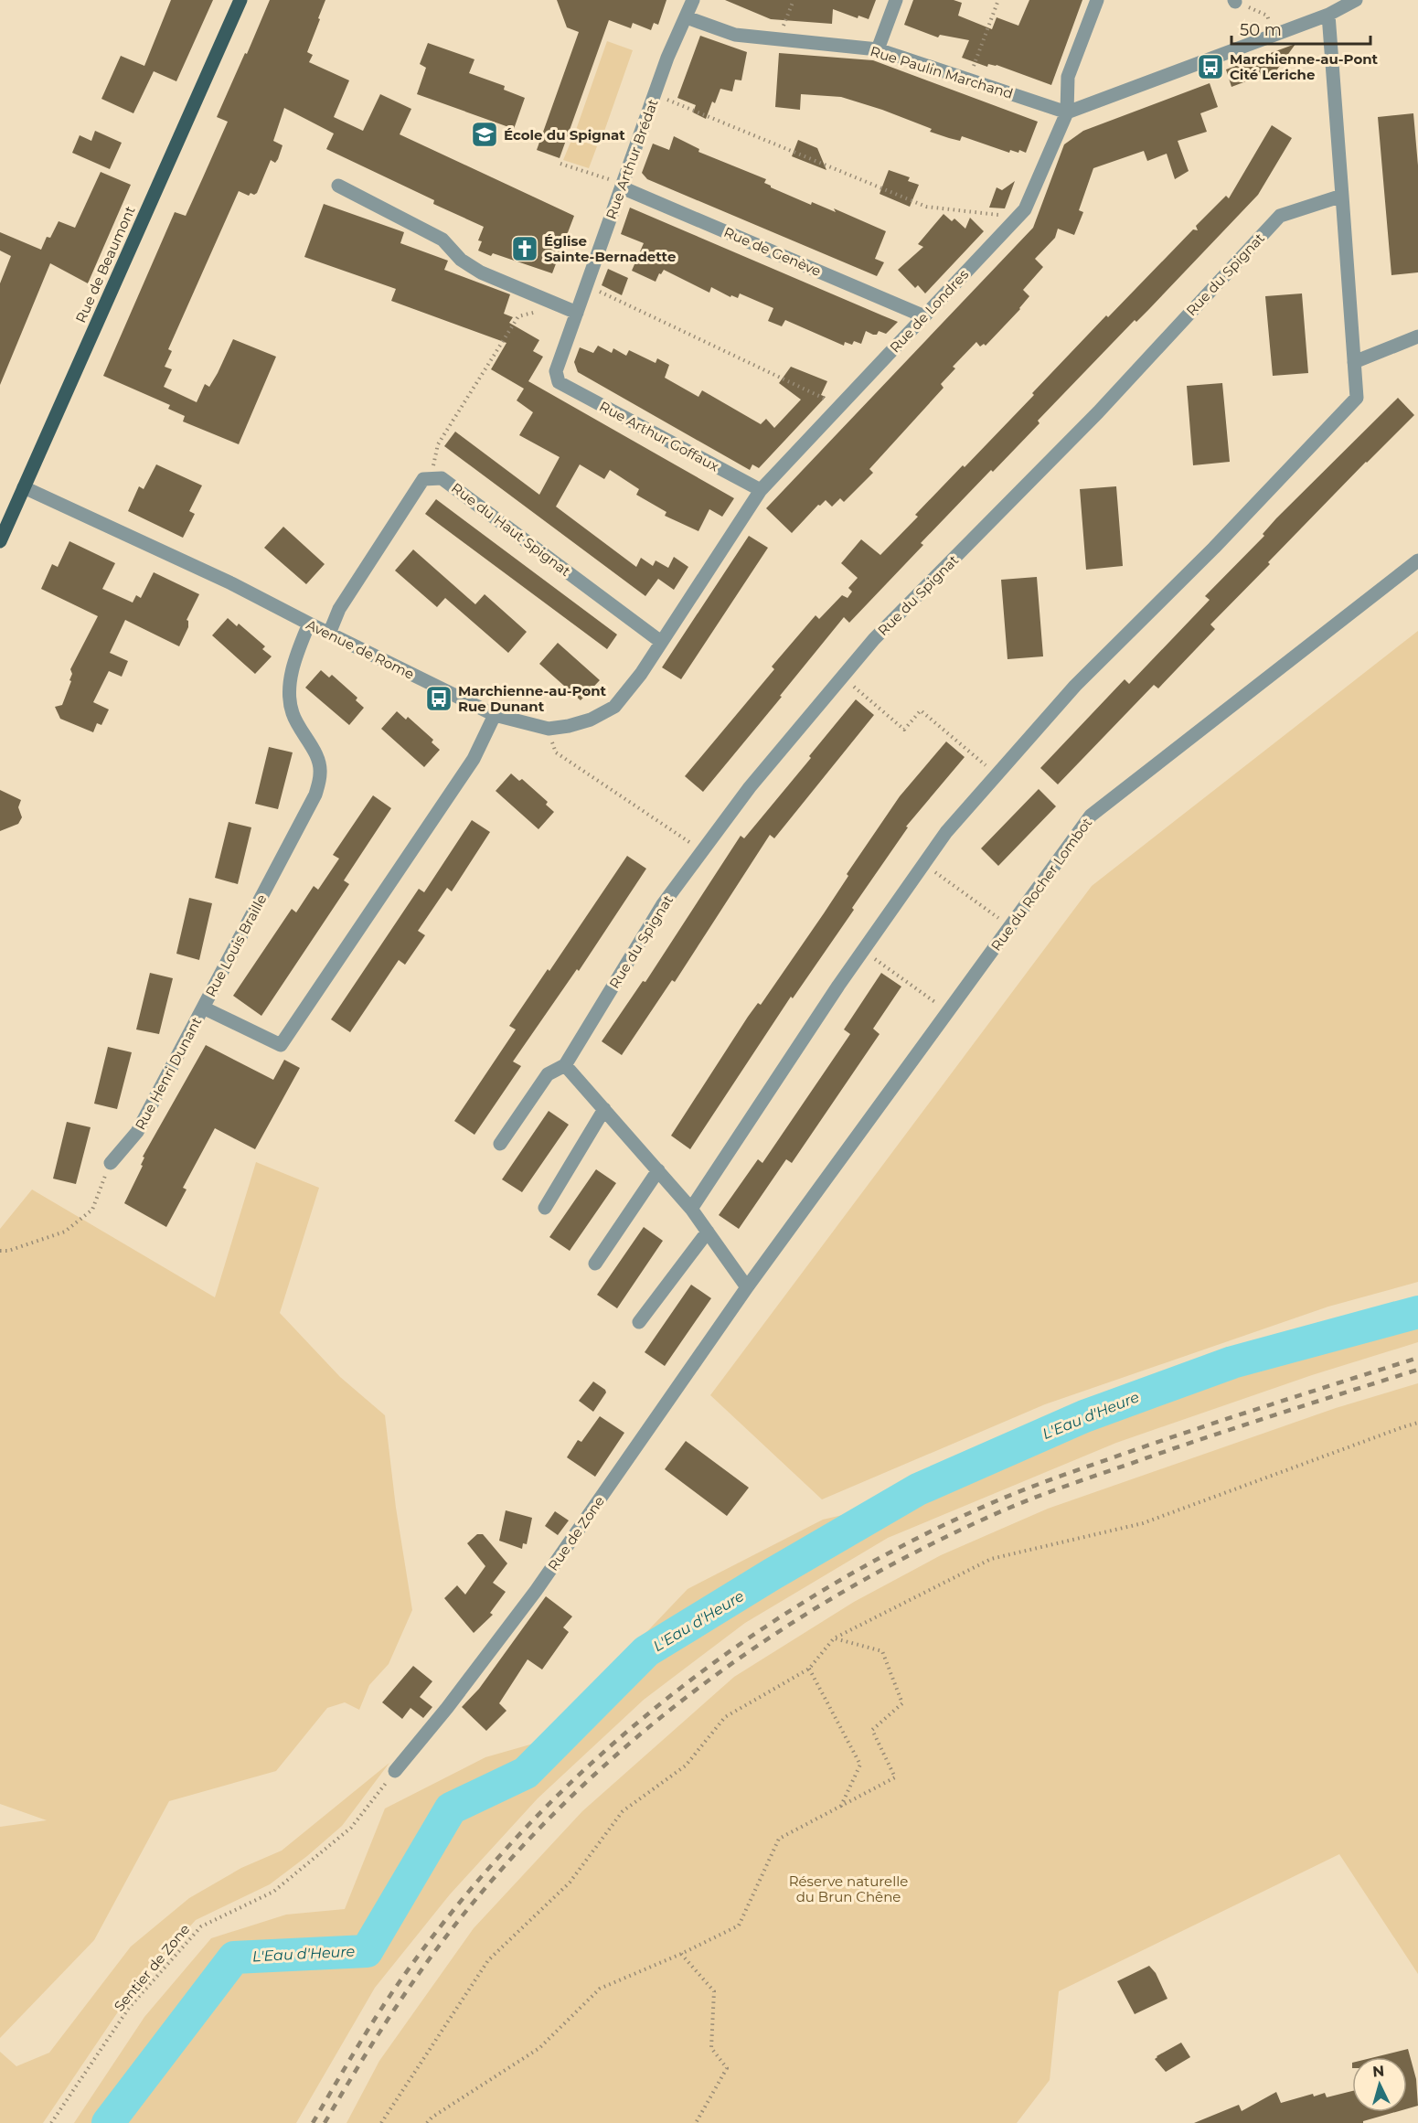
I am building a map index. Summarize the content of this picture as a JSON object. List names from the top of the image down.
{
  "streets": {
    "main road": ["Rue de Beaumont"],
    "street": [
      "Rue Paulin Marchand",
      "Rue Arthur Brédat",
      "Rue de Genève",
      "Rue du Spignat",
      "Rue de Londres",
      "Rue Arthur Goffaux",
      "Rue du Haut Spignat",
      "Avenue de Rome",
      "Rue du Rocher Lombot",
      "Rue Louis Braille",
      "Rue Henri Dunant",
      "Rue de Zone"
    ],
    "path": ["Sentier de Zone"]
  },
  "crossings": [
    ["Rue Paulin Marchand", "Rue Arthur Brédat"],
    ["Rue Paulin Marchand", "Rue de Londres"],
    ["Rue Arthur Brédat", "Rue de Genève"],
    ["Rue Arthur Brédat", "Rue Arthur Goffaux"],
    ["Rue de Genève", "Rue de Londres"],
    ["Rue de Beaumont", "Avenue de Rome"],
    ["Rue de Londres", "Rue Arthur Goffaux"],
    ["Rue de Londres", "Avenue de Rome"],
    ["Rue Arthur Goffaux", "Avenue de Rome"],
    ["Rue du Haut Spignat", "Avenue de Rome"],
    ["Avenue de Rome", "Rue Louis Braille"],
    ["Rue du Rocher Lombot", "Rue de Zone"],
    ["Rue Louis Braille", "Rue Henri Dunant"],
    ["Rue de Zone", "Sentier de Zone"]
  ],
  "water": ["L'Eau d'Heure"],
  "parks": ["Réserve naturelle du Brun Chêne"],
  "places": {
    "bus stop": ["Marchienne-au-Pont Cité Leriche", "Marchienne-au-Pont Rue Dunant"],
    "school or university": ["École du Spignat"],
    "church": ["Église Sainte-Bernadette"]
  },
  "scale_bar": "50 m",
  "north": "top"
}
